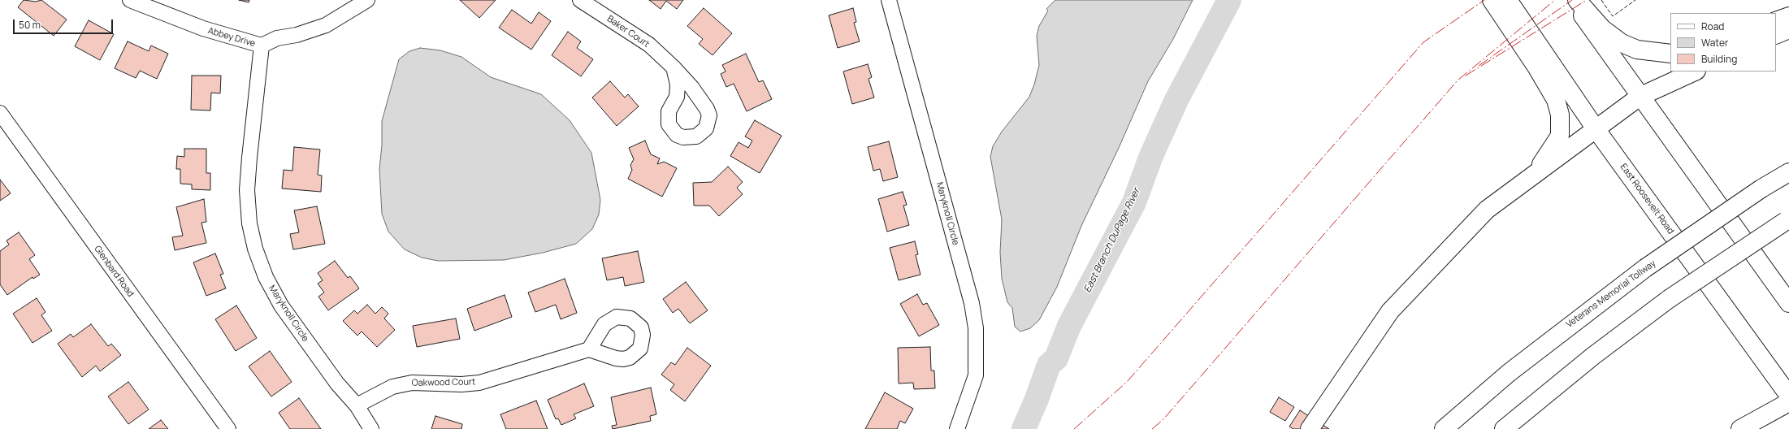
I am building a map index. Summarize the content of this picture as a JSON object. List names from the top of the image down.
{
  "streets": {
    "main road": ["East Roosevelt Road", "Veterans Memorial Tollway"],
    "street": [
      "Baker Court",
      "Abbey Drive",
      "Maryknoll Circle",
      "Glenbard Road",
      "Oakwood Court"
    ]
  },
  "crossings": [
    ["Abbey Drive", "Maryknoll Circle"],
    ["Maryknoll Circle", "Oakwood Court"]
  ],
  "water": ["East Branch DuPage River"],
  "legend": ["Road", "Water", "Building"],
  "scale_bar": "50 m"
}
